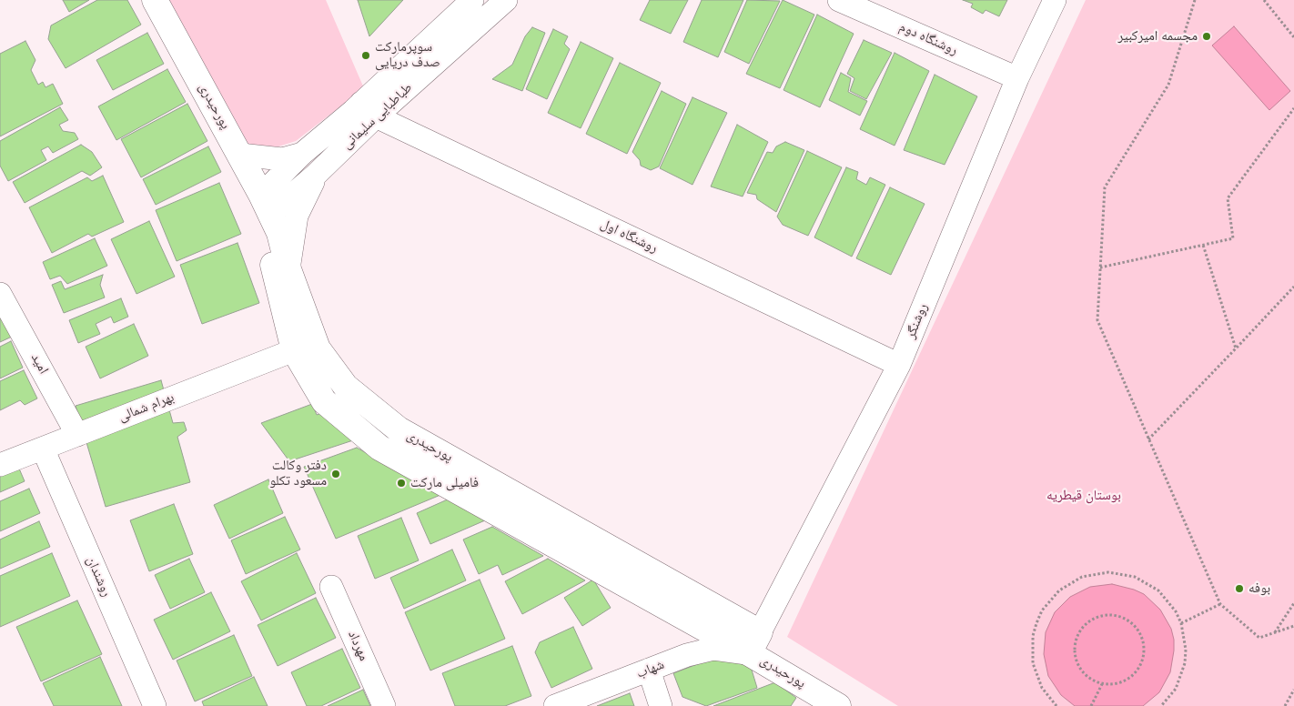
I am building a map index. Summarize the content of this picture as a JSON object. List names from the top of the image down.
{
  "streets": {
    "main road": ["پورحیدری"],
    "street": [
      "روشنگاه دوم",
      "طباطبایی سلیمانی",
      "روشنگاه اول",
      "روشنگر",
      "امید",
      "بهرام شمالی",
      "روشندان",
      "مهرداد",
      "شهاب"
    ]
  },
  "crossings": [
    ["روشنگاه دوم", "روشنگر"],
    ["پورحیدری", "طباطبایی سلیمانی"],
    ["پورحیدری", "روشنگر"],
    ["پورحیدری", "بهرام شمالی"],
    ["پورحیدری", "شهاب"],
    ["طباطبایی سلیمانی", "روشنگاه اول"],
    ["روشنگاه اول", "روشنگر"],
    ["روشنگر", "شهاب"],
    ["امید", "بهرام شمالی"],
    ["بهرام شمالی", "روشندان"]
  ],
  "parks": ["بوستان قیطریه"],
  "places": [
    "مجسمه امیرکبیر",
    "سوپرمارکت صدف دریایی",
    "دفتر وکالت مسعود تکلو",
    "فامیلی مارکت",
    "بوفه"
  ]
}
